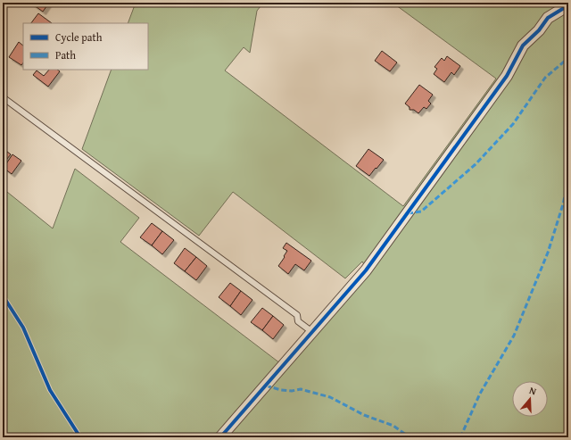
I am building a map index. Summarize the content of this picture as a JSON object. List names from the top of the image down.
{
  "legend": ["Cycle path", "Path"],
  "north": "top"
}
